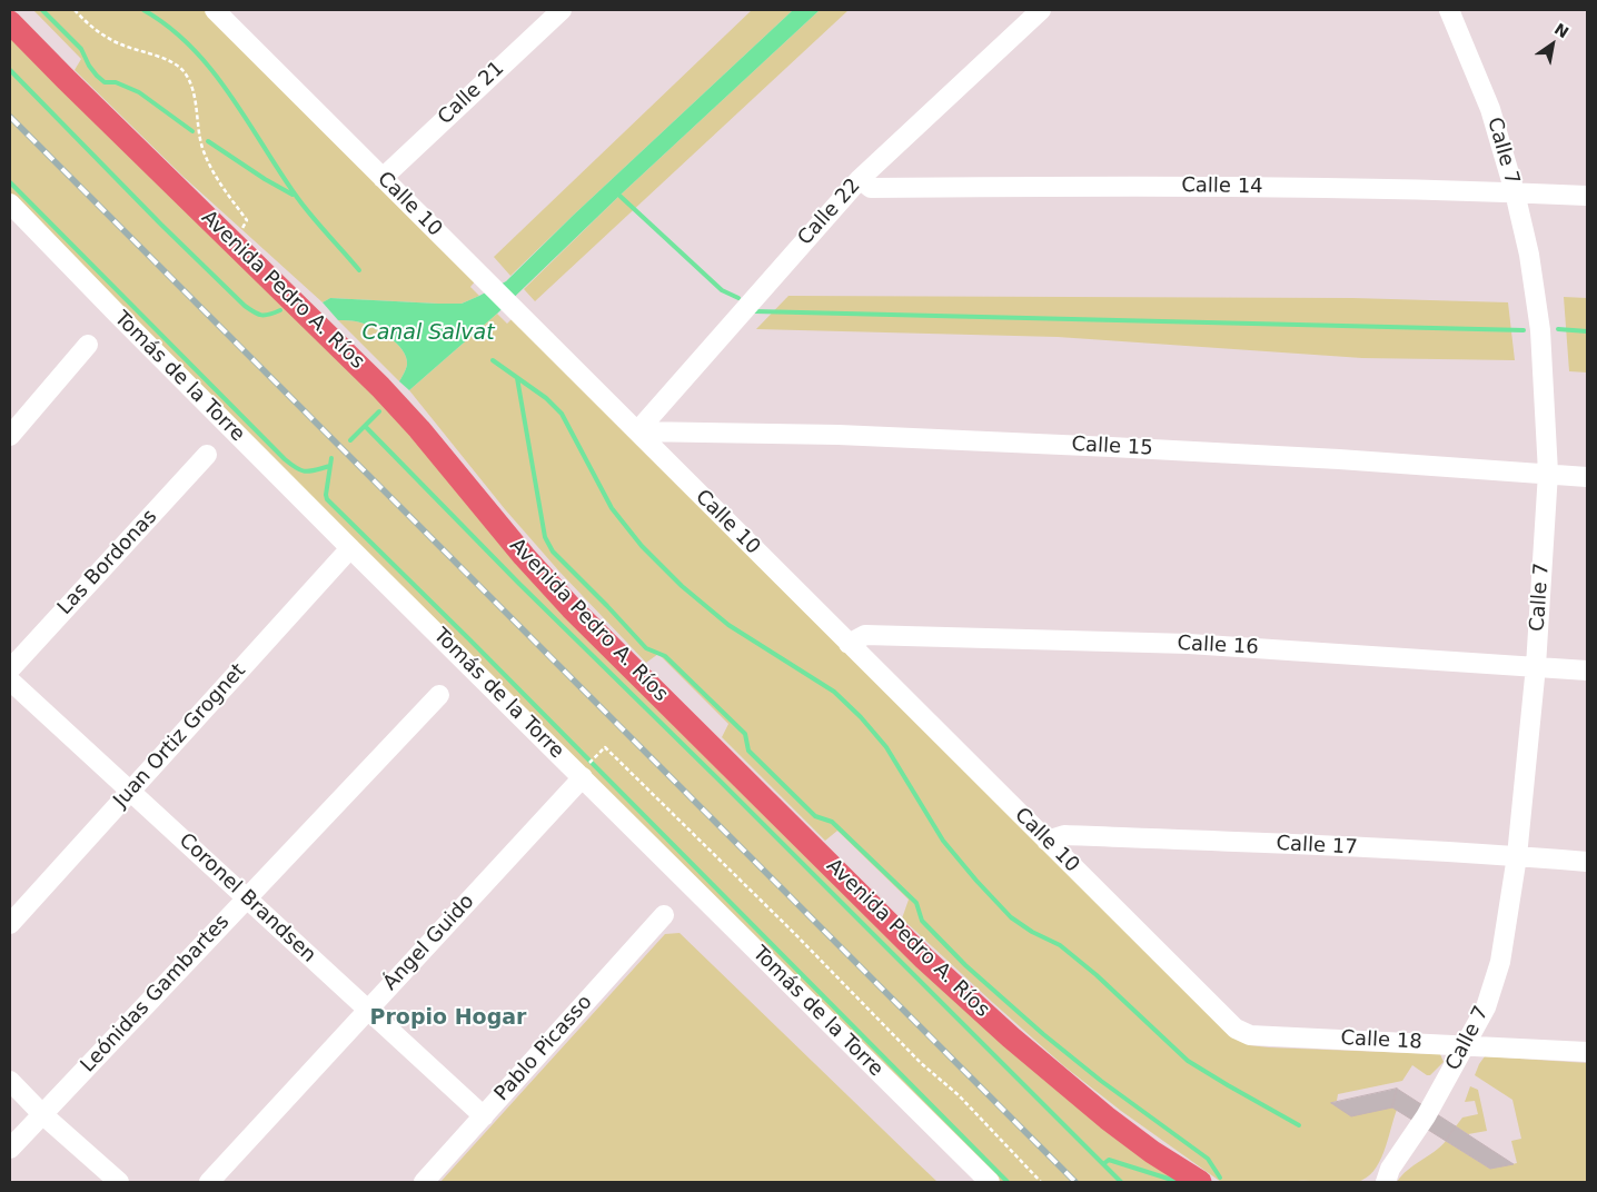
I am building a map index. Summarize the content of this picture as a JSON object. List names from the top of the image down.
{
  "streets": {
    "main road": ["Avenida Pedro A. Ríos"],
    "street": [
      "Calle 21",
      "Calle 7",
      "Calle 14",
      "Calle 10",
      "Calle 22",
      "Tomás de la Torre",
      "Calle 15",
      "Las Bordonas",
      "Calle 16",
      "Juan Ortiz Grognet",
      "Calle 17",
      "Coronel Brandsen",
      "Ángel Guido",
      "Leónidas Gambartes",
      "Calle 18",
      "Pablo Picasso"
    ]
  },
  "crossings": [
    ["Calle 21", "Calle 10"],
    ["Calle 7", "Calle 14"],
    ["Calle 7", "Calle 15"],
    ["Calle 7", "Calle 16"],
    ["Calle 7", "Calle 17"],
    ["Calle 7", "Calle 18"],
    ["Calle 14", "Calle 22"],
    ["Calle 10", "Calle 22"],
    ["Calle 10", "Calle 15"],
    ["Calle 10", "Calle 16"],
    ["Calle 10", "Calle 17"],
    ["Calle 10", "Calle 18"],
    ["Calle 22", "Calle 15"],
    ["Tomás de la Torre", "Juan Ortiz Grognet"],
    ["Tomás de la Torre", "Ángel Guido"],
    ["Juan Ortiz Grognet", "Coronel Brandsen"],
    ["Coronel Brandsen", "Ángel Guido"],
    ["Coronel Brandsen", "Leónidas Gambartes"],
    ["Coronel Brandsen", "Pablo Picasso"]
  ],
  "districts": ["Propio Hogar"],
  "water": ["Canal Salvat"],
  "north": "top right"
}
